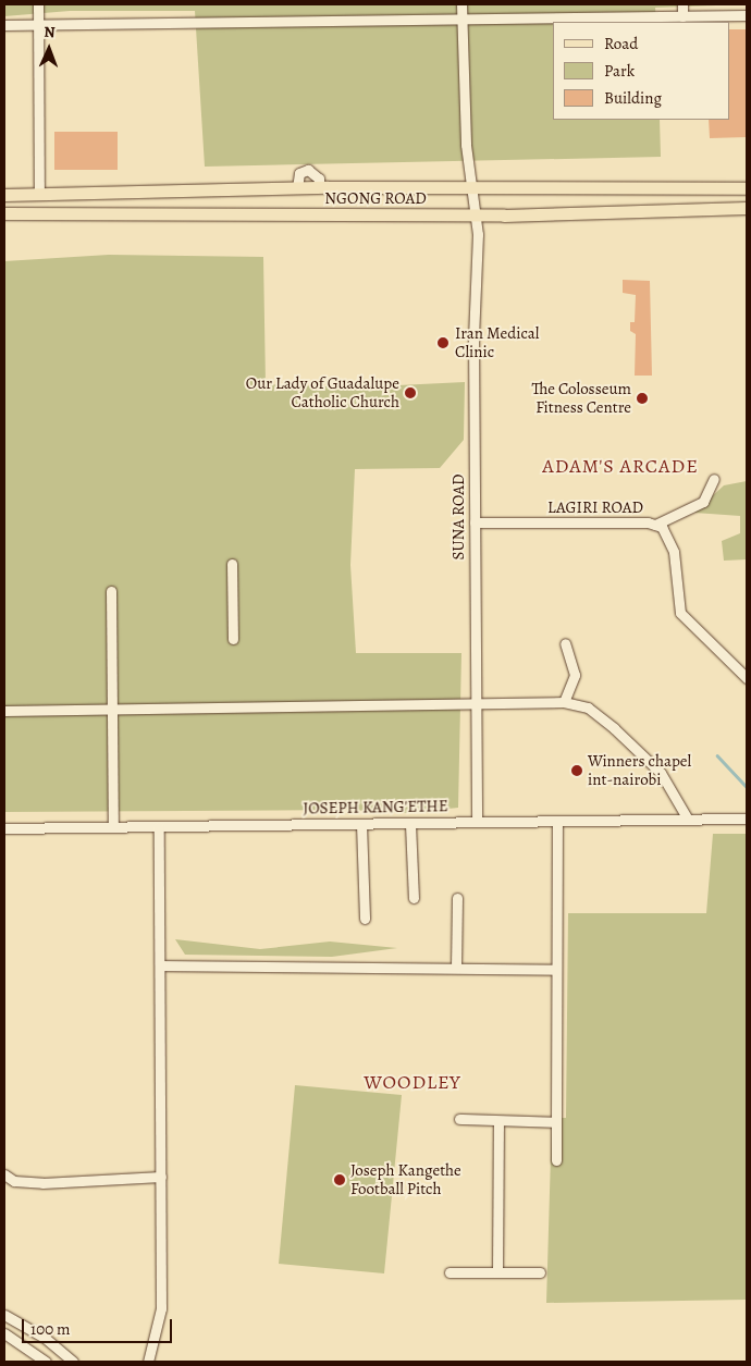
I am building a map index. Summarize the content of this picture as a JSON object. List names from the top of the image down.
{
  "streets": {
    "main road": ["NGONG ROAD"],
    "street": ["LAGIRI ROAD", "SUNA ROAD", "JOSEPH KANG'ETHE"]
  },
  "crossings": [
    ["NGONG ROAD", "SUNA ROAD"],
    ["LAGIRI ROAD", "SUNA ROAD"],
    ["SUNA ROAD", "JOSEPH KANG'ETHE"]
  ],
  "districts": ["ADAM'S ARCADE", "WOODLEY"],
  "places": [
    "Iran Medical Clinic",
    "Our Lady of Guadalupe Catholic Church",
    "The Colosseum Fitness Centre",
    "Winners chapel int-nairobi",
    "Joseph Kangethe Football Pitch"
  ],
  "legend": ["Road", "Park", "Building"],
  "scale_bar": "100 m",
  "north": "top"
}
